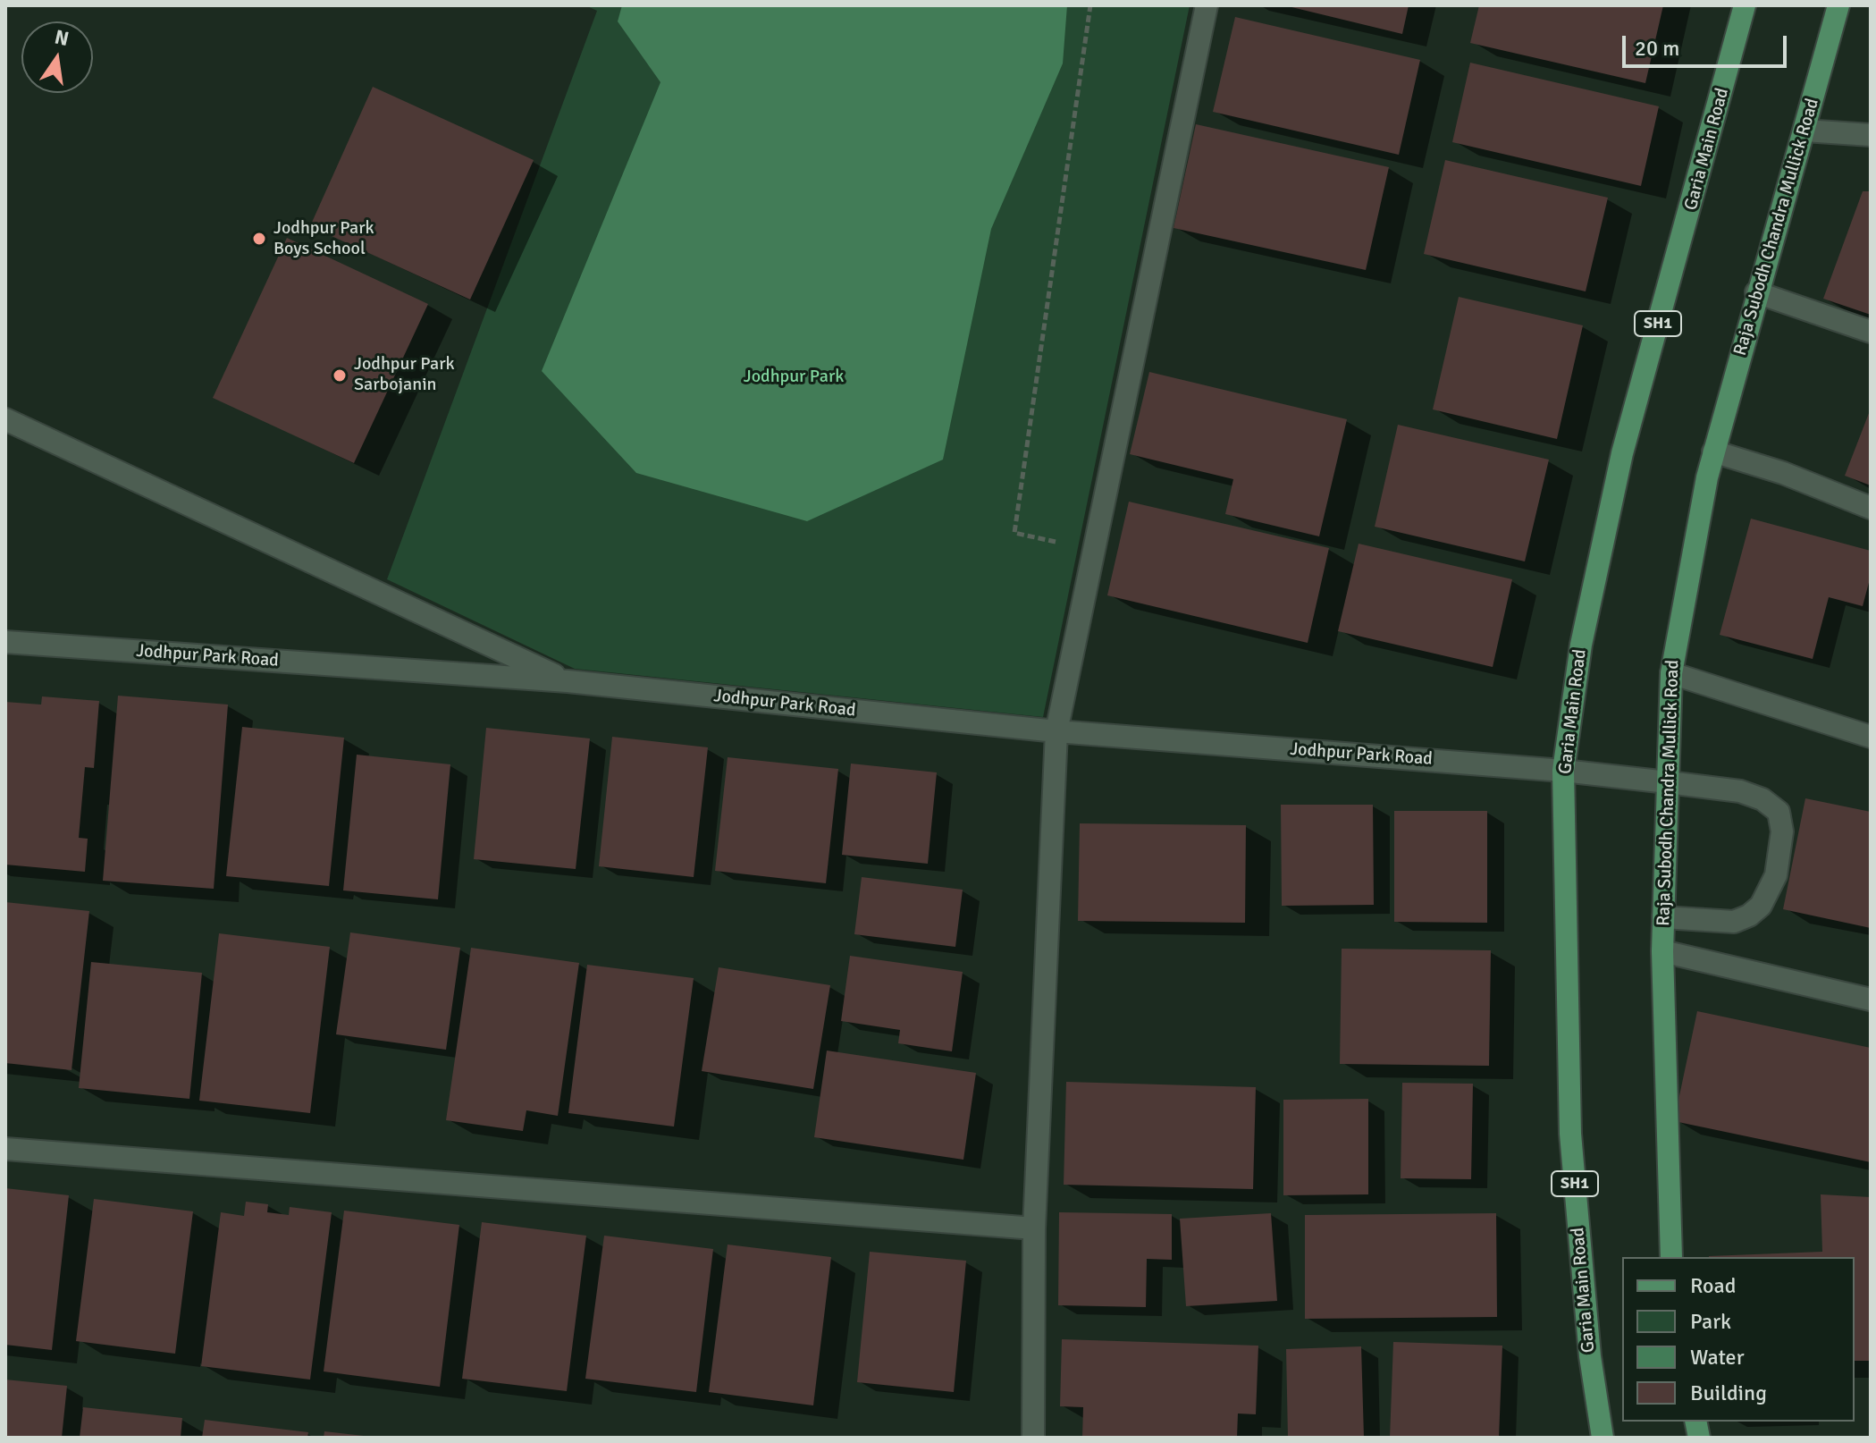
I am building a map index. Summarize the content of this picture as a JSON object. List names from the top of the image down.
{
  "streets": {
    "main road": ["Garia Main Road", "Raja Subodh Chandra Mullick Road", "SH1"],
    "street": ["Jodhpur Park Road"]
  },
  "crossings": [
    ["Garia Main Road", "Jodhpur Park Road"],
    ["Raja Subodh Chandra Mullick Road", "Jodhpur Park Road"]
  ],
  "parks": ["Jodhpur Park"],
  "places": ["Jodhpur Park Boys School", "Jodhpur Park Sarbojanin"],
  "legend": [
    "Road",
    "Park",
    "Water",
    "Building"
  ],
  "scale_bar": "20 m",
  "north": "top"
}
